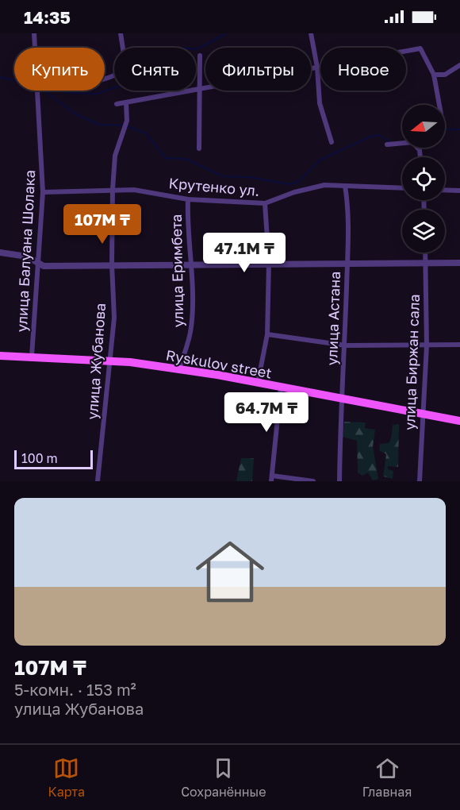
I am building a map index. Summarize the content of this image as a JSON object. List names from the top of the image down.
{
  "streets": {
    "main road": ["Ryskulov street"],
    "street": [
      "Крутенко ул.",
      "улица Балуана Шолака",
      "улица Еримбета",
      "улица Астана",
      "улица Жубанова",
      "улица Биржан сала"
    ]
  },
  "crossings": [
    ["Крутенко ул.", "улица Балуана Шолака"],
    ["Крутенко ул.", "улица Еримбета"],
    ["Крутенко ул.", "улица Астана"],
    ["Крутенко ул.", "улица Жубанова"],
    ["улица Балуана Шолака", "Ryskulov street"],
    ["улица Еримбета", "Ryskulov street"],
    ["улица Астана", "Ryskulov street"],
    ["улица Жубанова", "Ryskulov street"],
    ["улица Биржан сала", "Ryskulov street"]
  ],
  "scale_bar": "100 m",
  "north": "left",
  "page": {
    "status": "14:35",
    "chip": [
      "Купить",
      "Снять",
      "Фильтры",
      "Новое"
    ],
    "price": ["107M ₸", "47.1M ₸", "64.7M ₸"],
    "scale": "100 m",
    "list": [
      {
        "name": "107M ₸",
        "note": "5-комн. · 153 m² · улица Жубанова"
      }
    ],
    "tabs": ["Карта", "Сохранённые", "Главная"]
  }
}
